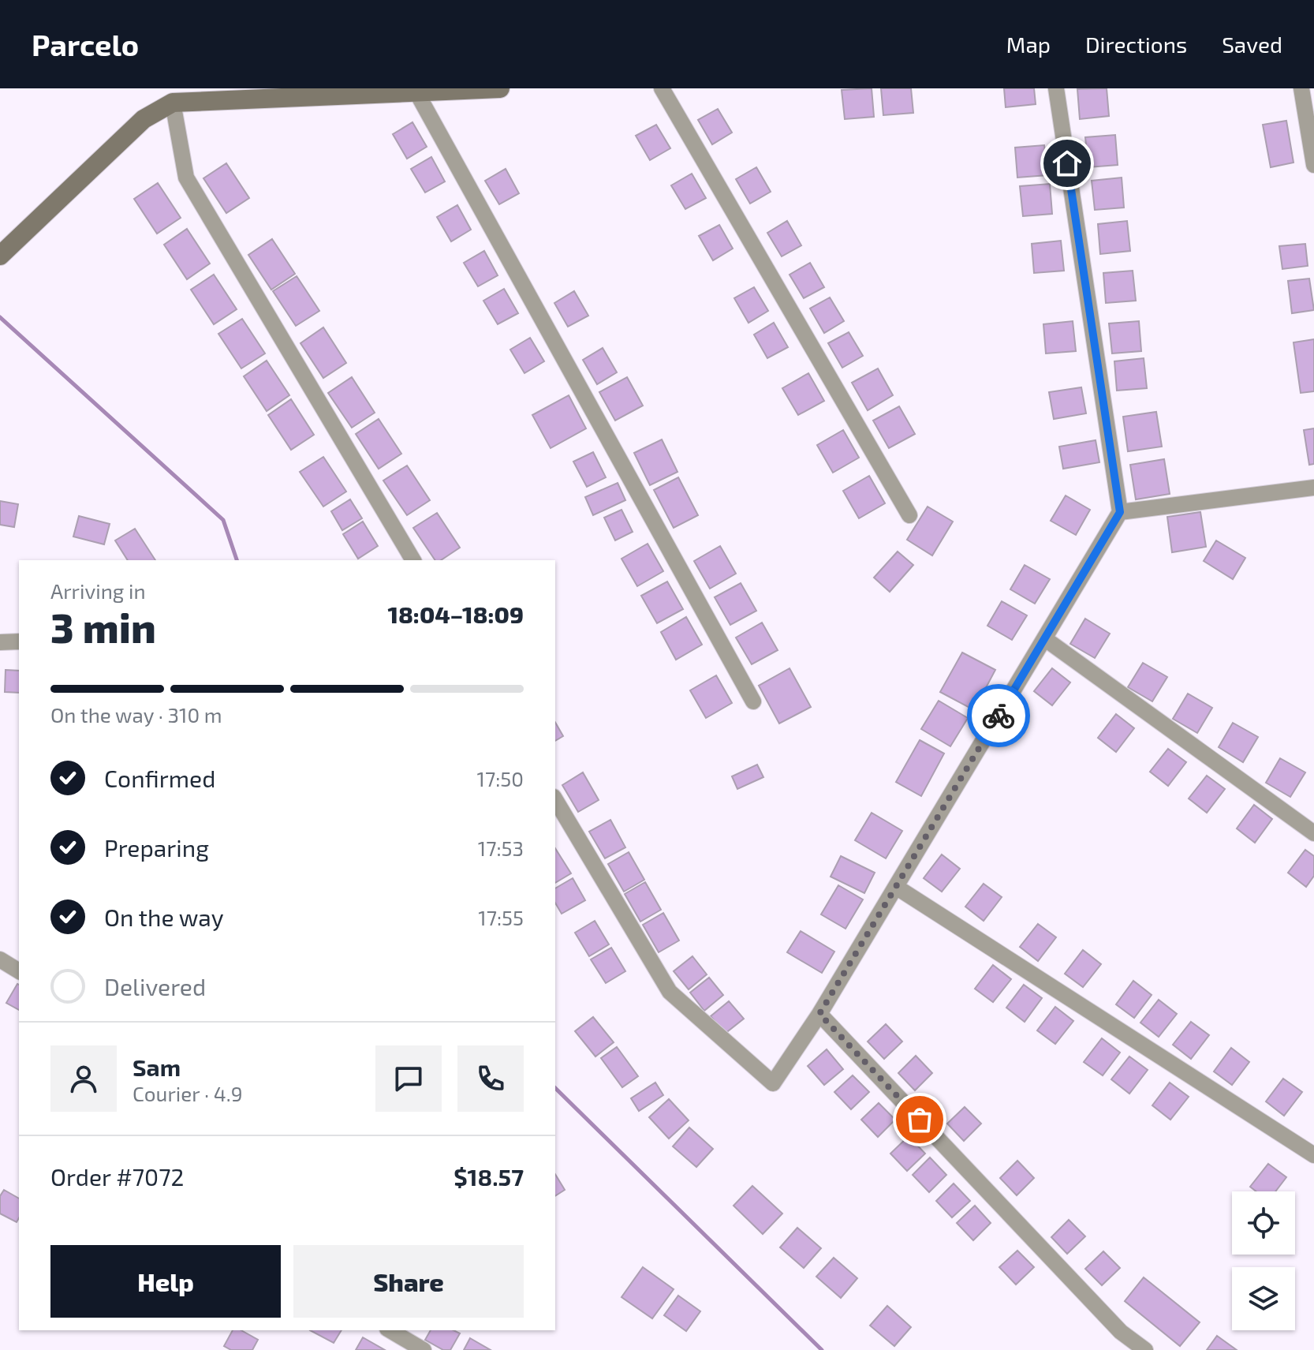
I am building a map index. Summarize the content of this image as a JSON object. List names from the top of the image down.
{
  "page": {
    "header": "Parcelo",
    "nav": ["Map", "Directions", "Saved"],
    "heading": ["3 min", "Arriving in", "18:04–18:09"],
    "panel": [
      "Sam",
      "Courier · 4.9",
      "Order #7072",
      "$18.57"
    ],
    "bar": "On the way · 310 m",
    "list": [
      ["Confirmed", "17:50"],
      ["Preparing", "17:53"],
      ["On the way", "17:55"],
      "Delivered"
    ],
    "buttons": ["Help", "Share"]
  }
}
